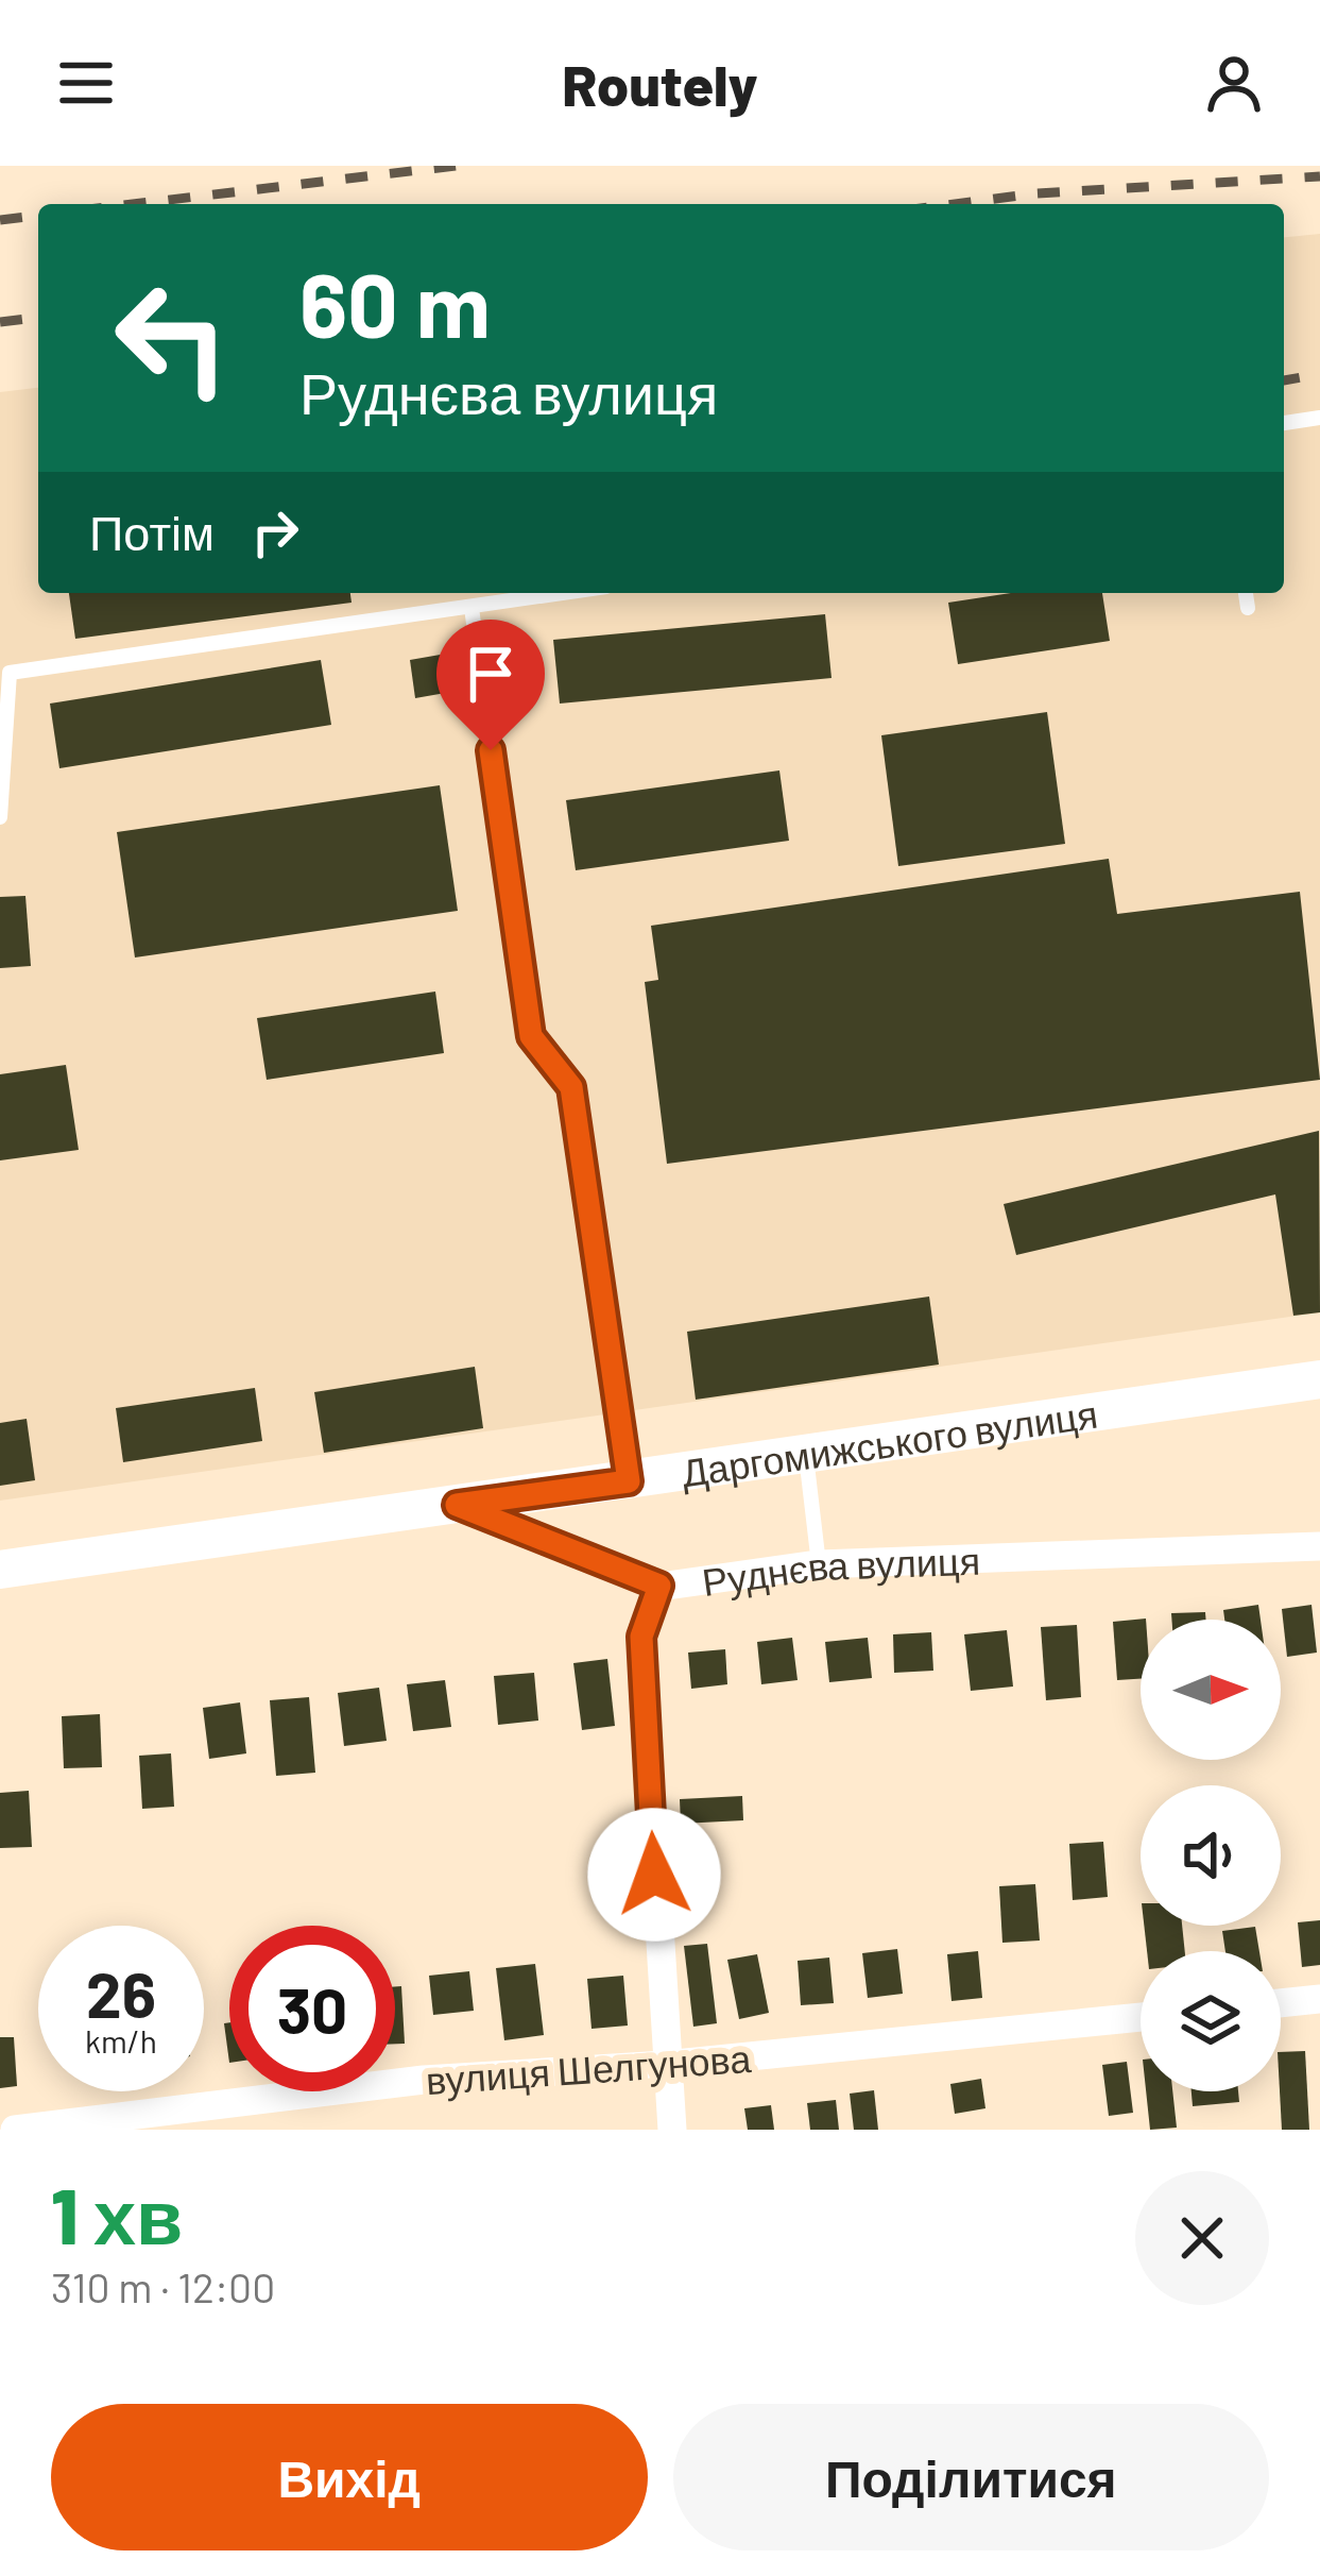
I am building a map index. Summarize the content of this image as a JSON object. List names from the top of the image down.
{
  "streets": {
    "street": ["Даргомижського вулиця", "Руднєва вулиця", "вулиця Шелгунова"]
  },
  "crossings": [
    ["Даргомижського вулиця", "Руднєва вулиця"]
  ],
  "north": "right",
  "page": {
    "header": "Routely",
    "turn": ["60 m", "Руднєва вулиця"],
    "then": "Потім",
    "speed": "26 km/h",
    "limit": "30",
    "heading": ["1 хв", "310 m · 12:00"],
    "buttons": ["Вихід", "Поділитися"]
  }
}
